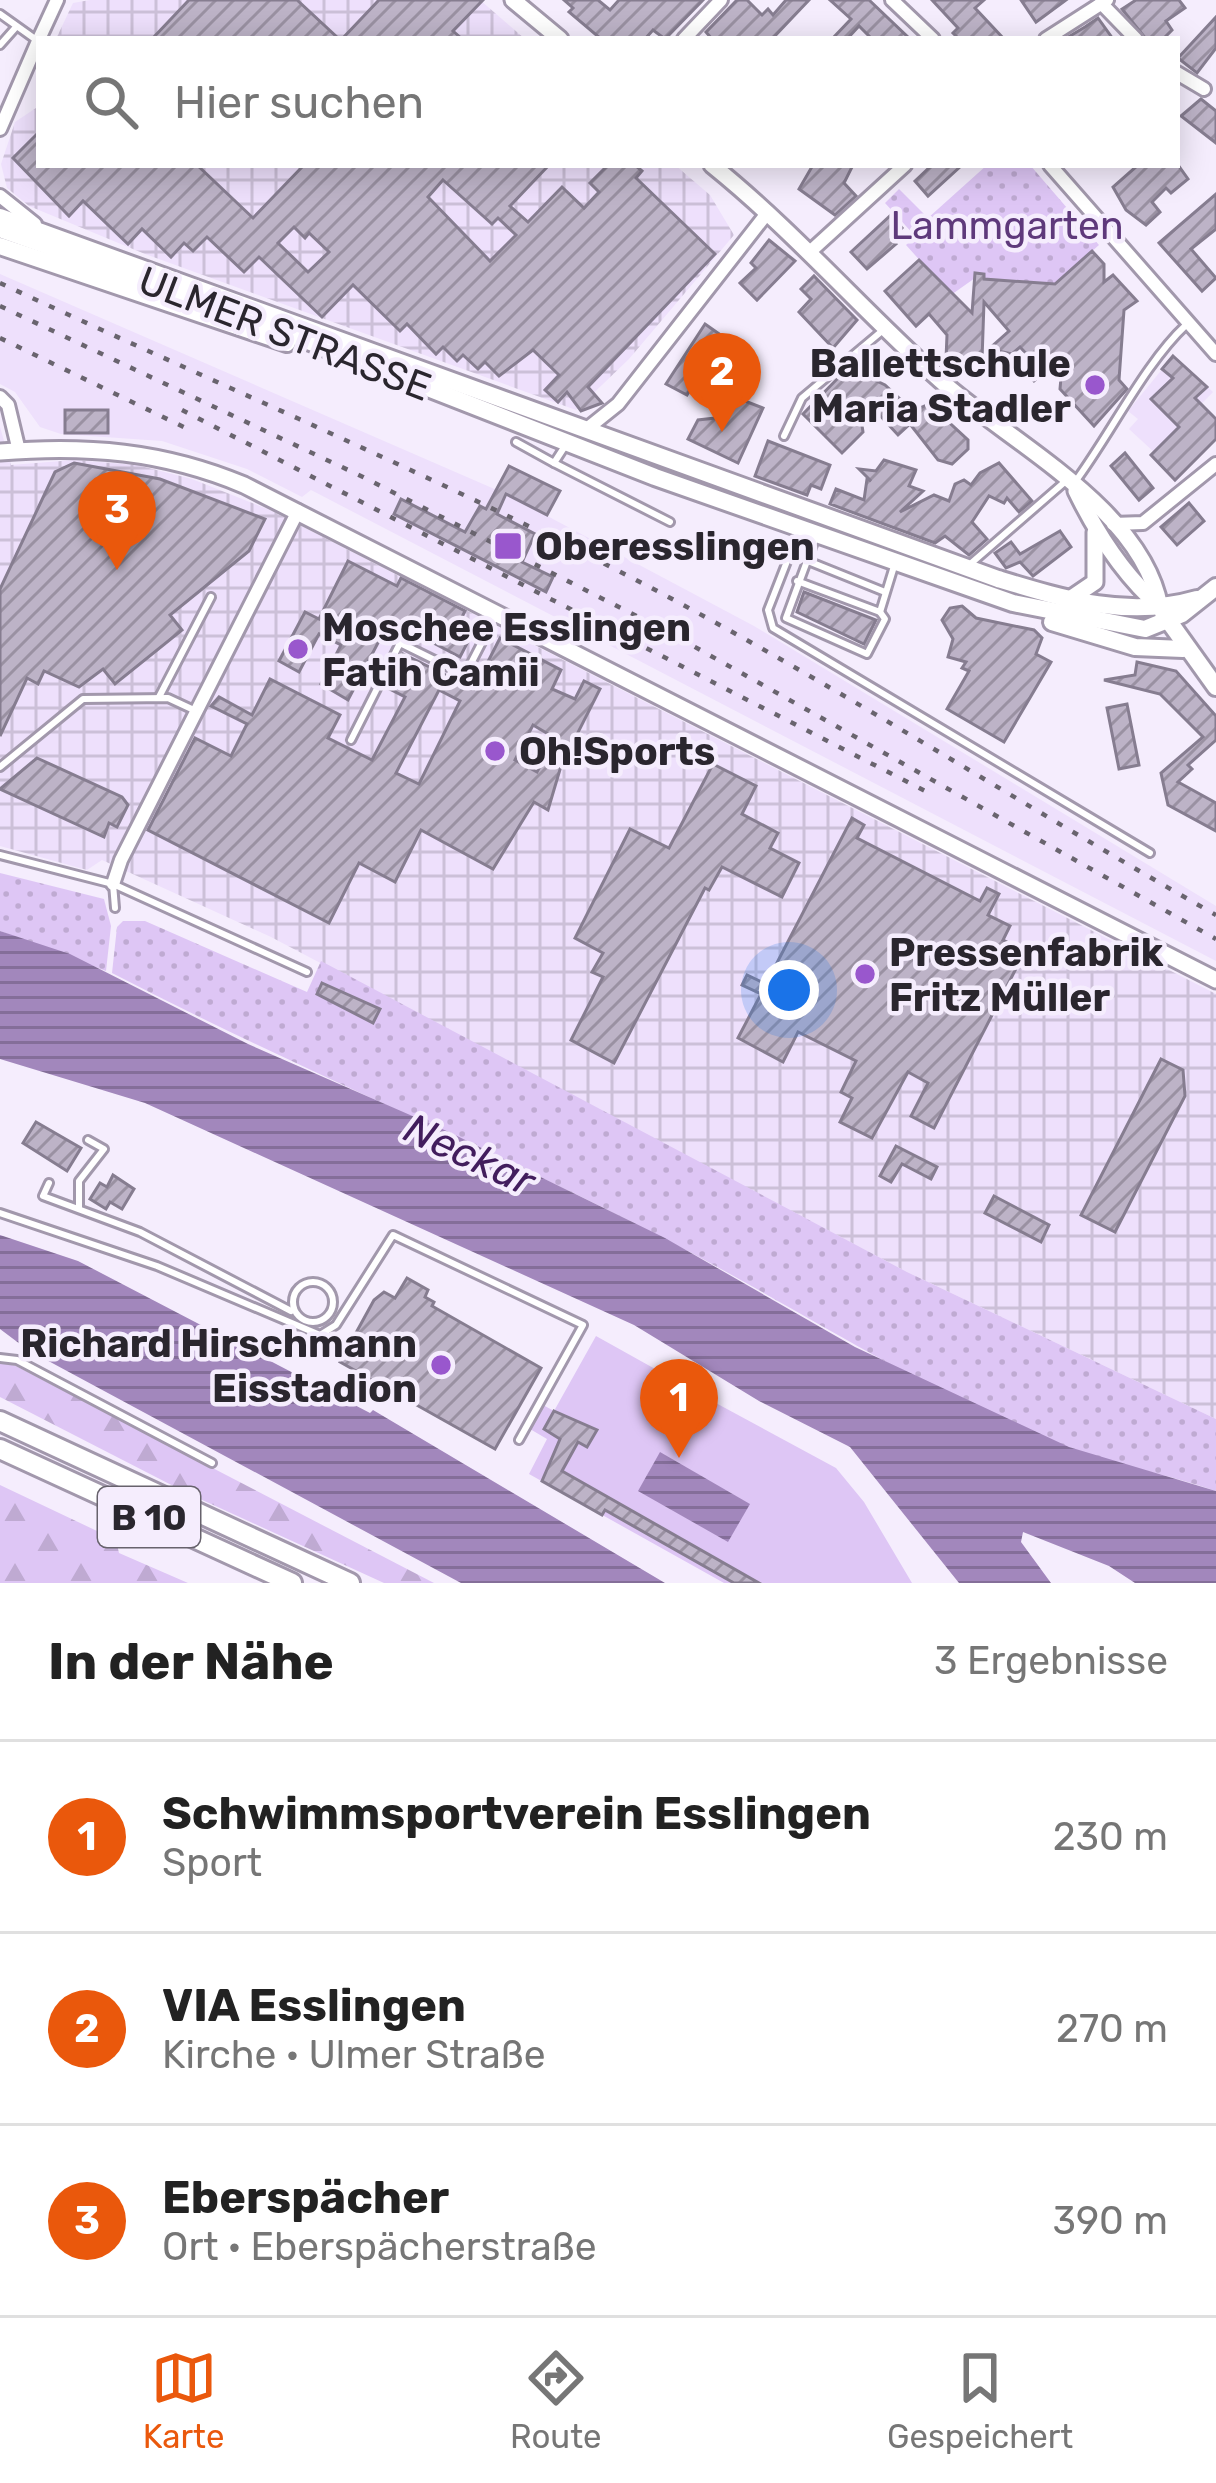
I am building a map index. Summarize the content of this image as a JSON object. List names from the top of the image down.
{
  "streets": {
    "highway": ["B 10"],
    "main road": ["ULMER STRASSE"]
  },
  "water": ["Neckar"],
  "parks": ["Lammgarten"],
  "places": {
    "other": [
      "Ballettschule Maria Stadler",
      "Moschee Esslingen Fatih Camii",
      "Oh!Sports",
      "Pressenfabrik Fritz Müller",
      "Richard Hirschmann Eisstadion"
    ],
    "transit": ["Oberesslingen"]
  },
  "page": {
    "search": "Hier suchen",
    "pins": ["2", "3", "1"],
    "heading": ["In der Nähe", "3 Ergebnisse"],
    "list": [
      {
        "mark": "1",
        "name": "Schwimmsportverein Esslingen",
        "note": "Sport",
        "value": "230 m"
      },
      {
        "mark": "2",
        "name": "VIA Esslingen",
        "note": "Kirche · Ulmer Straße",
        "value": "270 m"
      },
      {
        "mark": "3",
        "name": "Eberspächer",
        "note": "Ort · Eberspächerstraße",
        "value": "390 m"
      }
    ],
    "nav": ["Karte", "Route", "Gespeichert"]
  }
}
